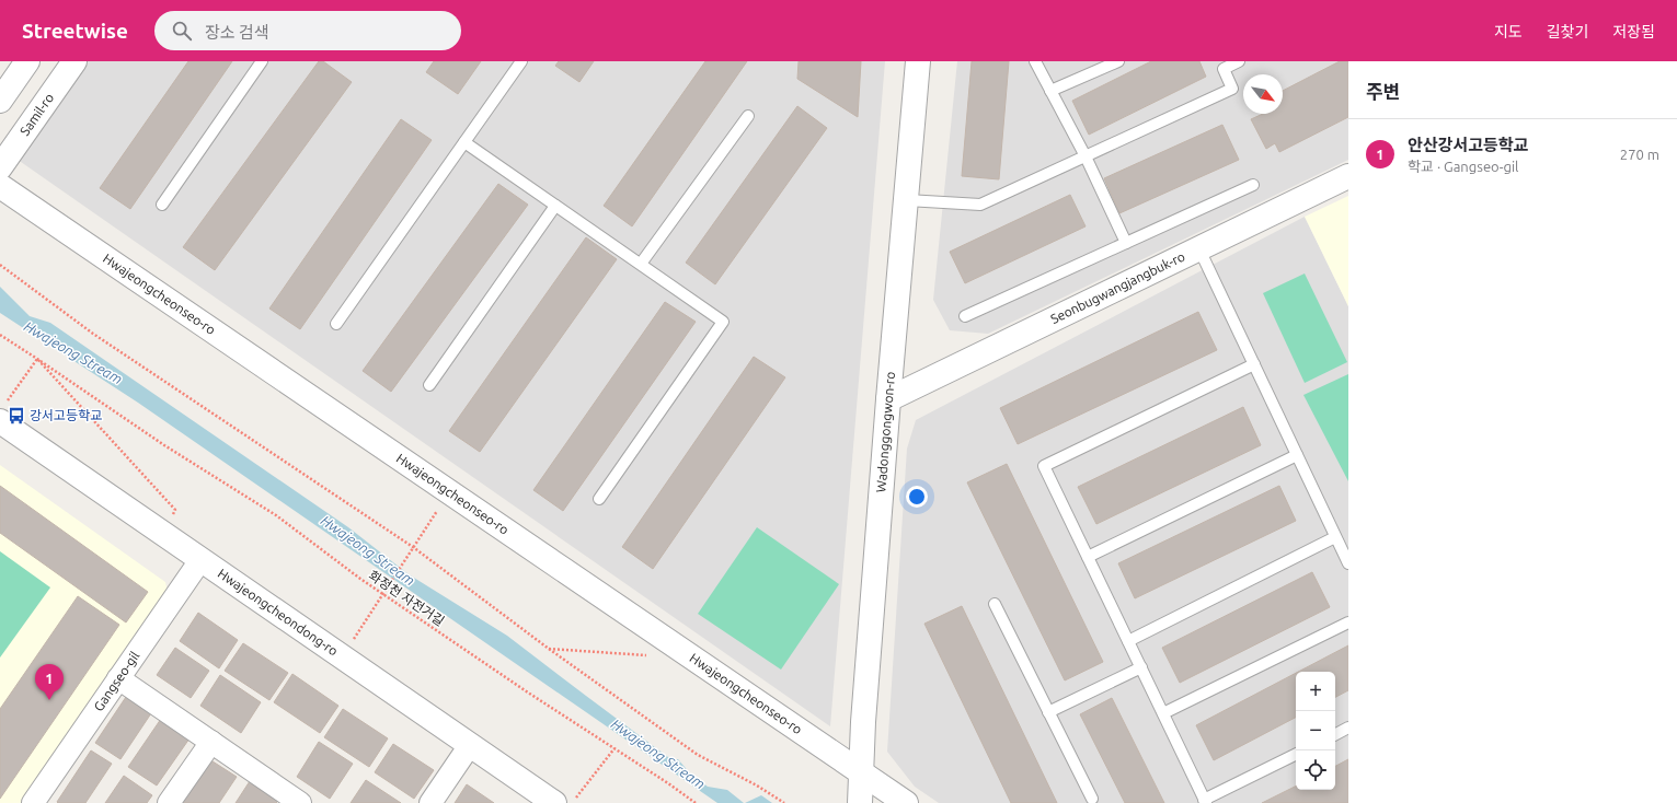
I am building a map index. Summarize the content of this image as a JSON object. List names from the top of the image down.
{
  "streets": {
    "street": [
      "Samil-ro",
      "Seonbugwangjangbuk-ro",
      "Hwajeongcheonseo-ro",
      "Wadonggongwon-ro",
      "Hwajeongcheondong-ro",
      "Gangseo-gil"
    ],
    "path": ["화정천 자전거길"]
  },
  "crossings": [
    ["Seonbugwangjangbuk-ro", "Wadonggongwon-ro"],
    ["Hwajeongcheonseo-ro", "Wadonggongwon-ro"],
    ["Hwajeongcheondong-ro", "Gangseo-gil"]
  ],
  "water": ["Hwajeong Stream"],
  "places": {
    "bus stop": ["강서고등학교"]
  },
  "north": "bottom right",
  "page": {
    "header": "Streetwise",
    "search": "장소 검색",
    "nav": ["지도", "길찾기", "저장됨"],
    "heading": "주변",
    "list": [
      {
        "mark": "1",
        "name": "안산강서고등학교",
        "note": "학교 · Gangseo-gil",
        "value": "270 m"
      }
    ],
    "pins": "1",
    "map_buttons": ["+", "−"]
  }
}
